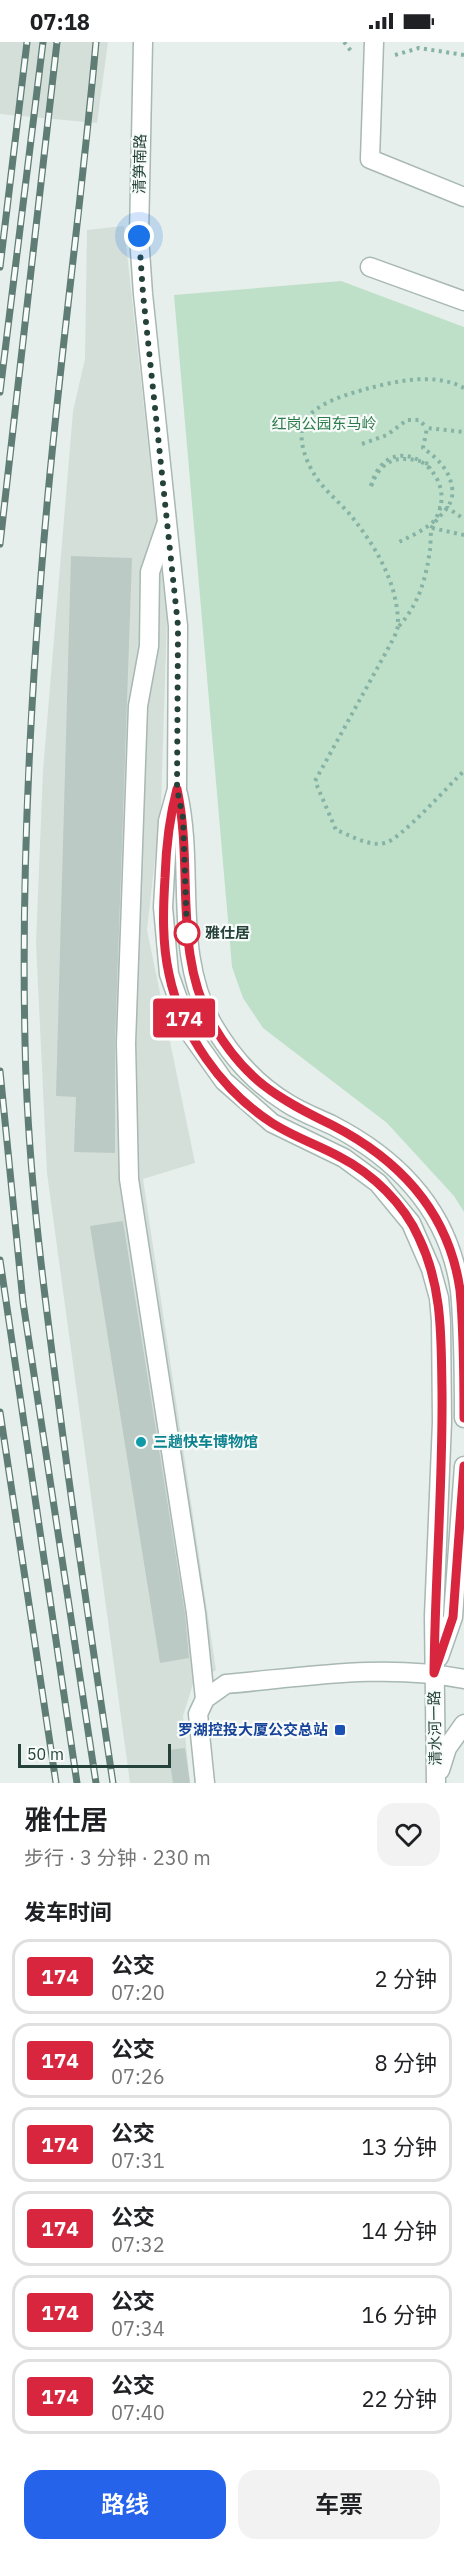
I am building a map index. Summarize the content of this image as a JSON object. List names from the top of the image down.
{
  "streets": {
    "street": ["清笋南路", "清水河一路"]
  },
  "crossings": [
    ["清笋南路", "清水河一路"]
  ],
  "parks": ["红岗公园东马岭"],
  "places": {
    "other": ["雅仕居", "三趟快车博物馆"],
    "transit": ["罗湖控投大厦公交总站"]
  },
  "lines": ["bus line 174"],
  "scale_bar": "50 m",
  "page": {
    "status": "07:18",
    "on_map": "174",
    "scale": "50 m",
    "heading": [
      ["雅仕居", "步行 · 3 分钟 · 230 m"],
      "发车时间"
    ],
    "list": [
      {
        "mark": "174",
        "name": "公交",
        "note": "07:20",
        "value": "2 分钟"
      },
      {
        "mark": "174",
        "name": "公交",
        "note": "07:26",
        "value": "8 分钟"
      },
      {
        "mark": "174",
        "name": "公交",
        "note": "07:31",
        "value": "13 分钟"
      },
      {
        "mark": "174",
        "name": "公交",
        "note": "07:32",
        "value": "14 分钟"
      },
      {
        "mark": "174",
        "name": "公交",
        "note": "07:34",
        "value": "16 分钟"
      },
      {
        "mark": "174",
        "name": "公交",
        "note": "07:40",
        "value": "22 分钟"
      }
    ],
    "buttons": ["路线", "车票"]
  }
}
